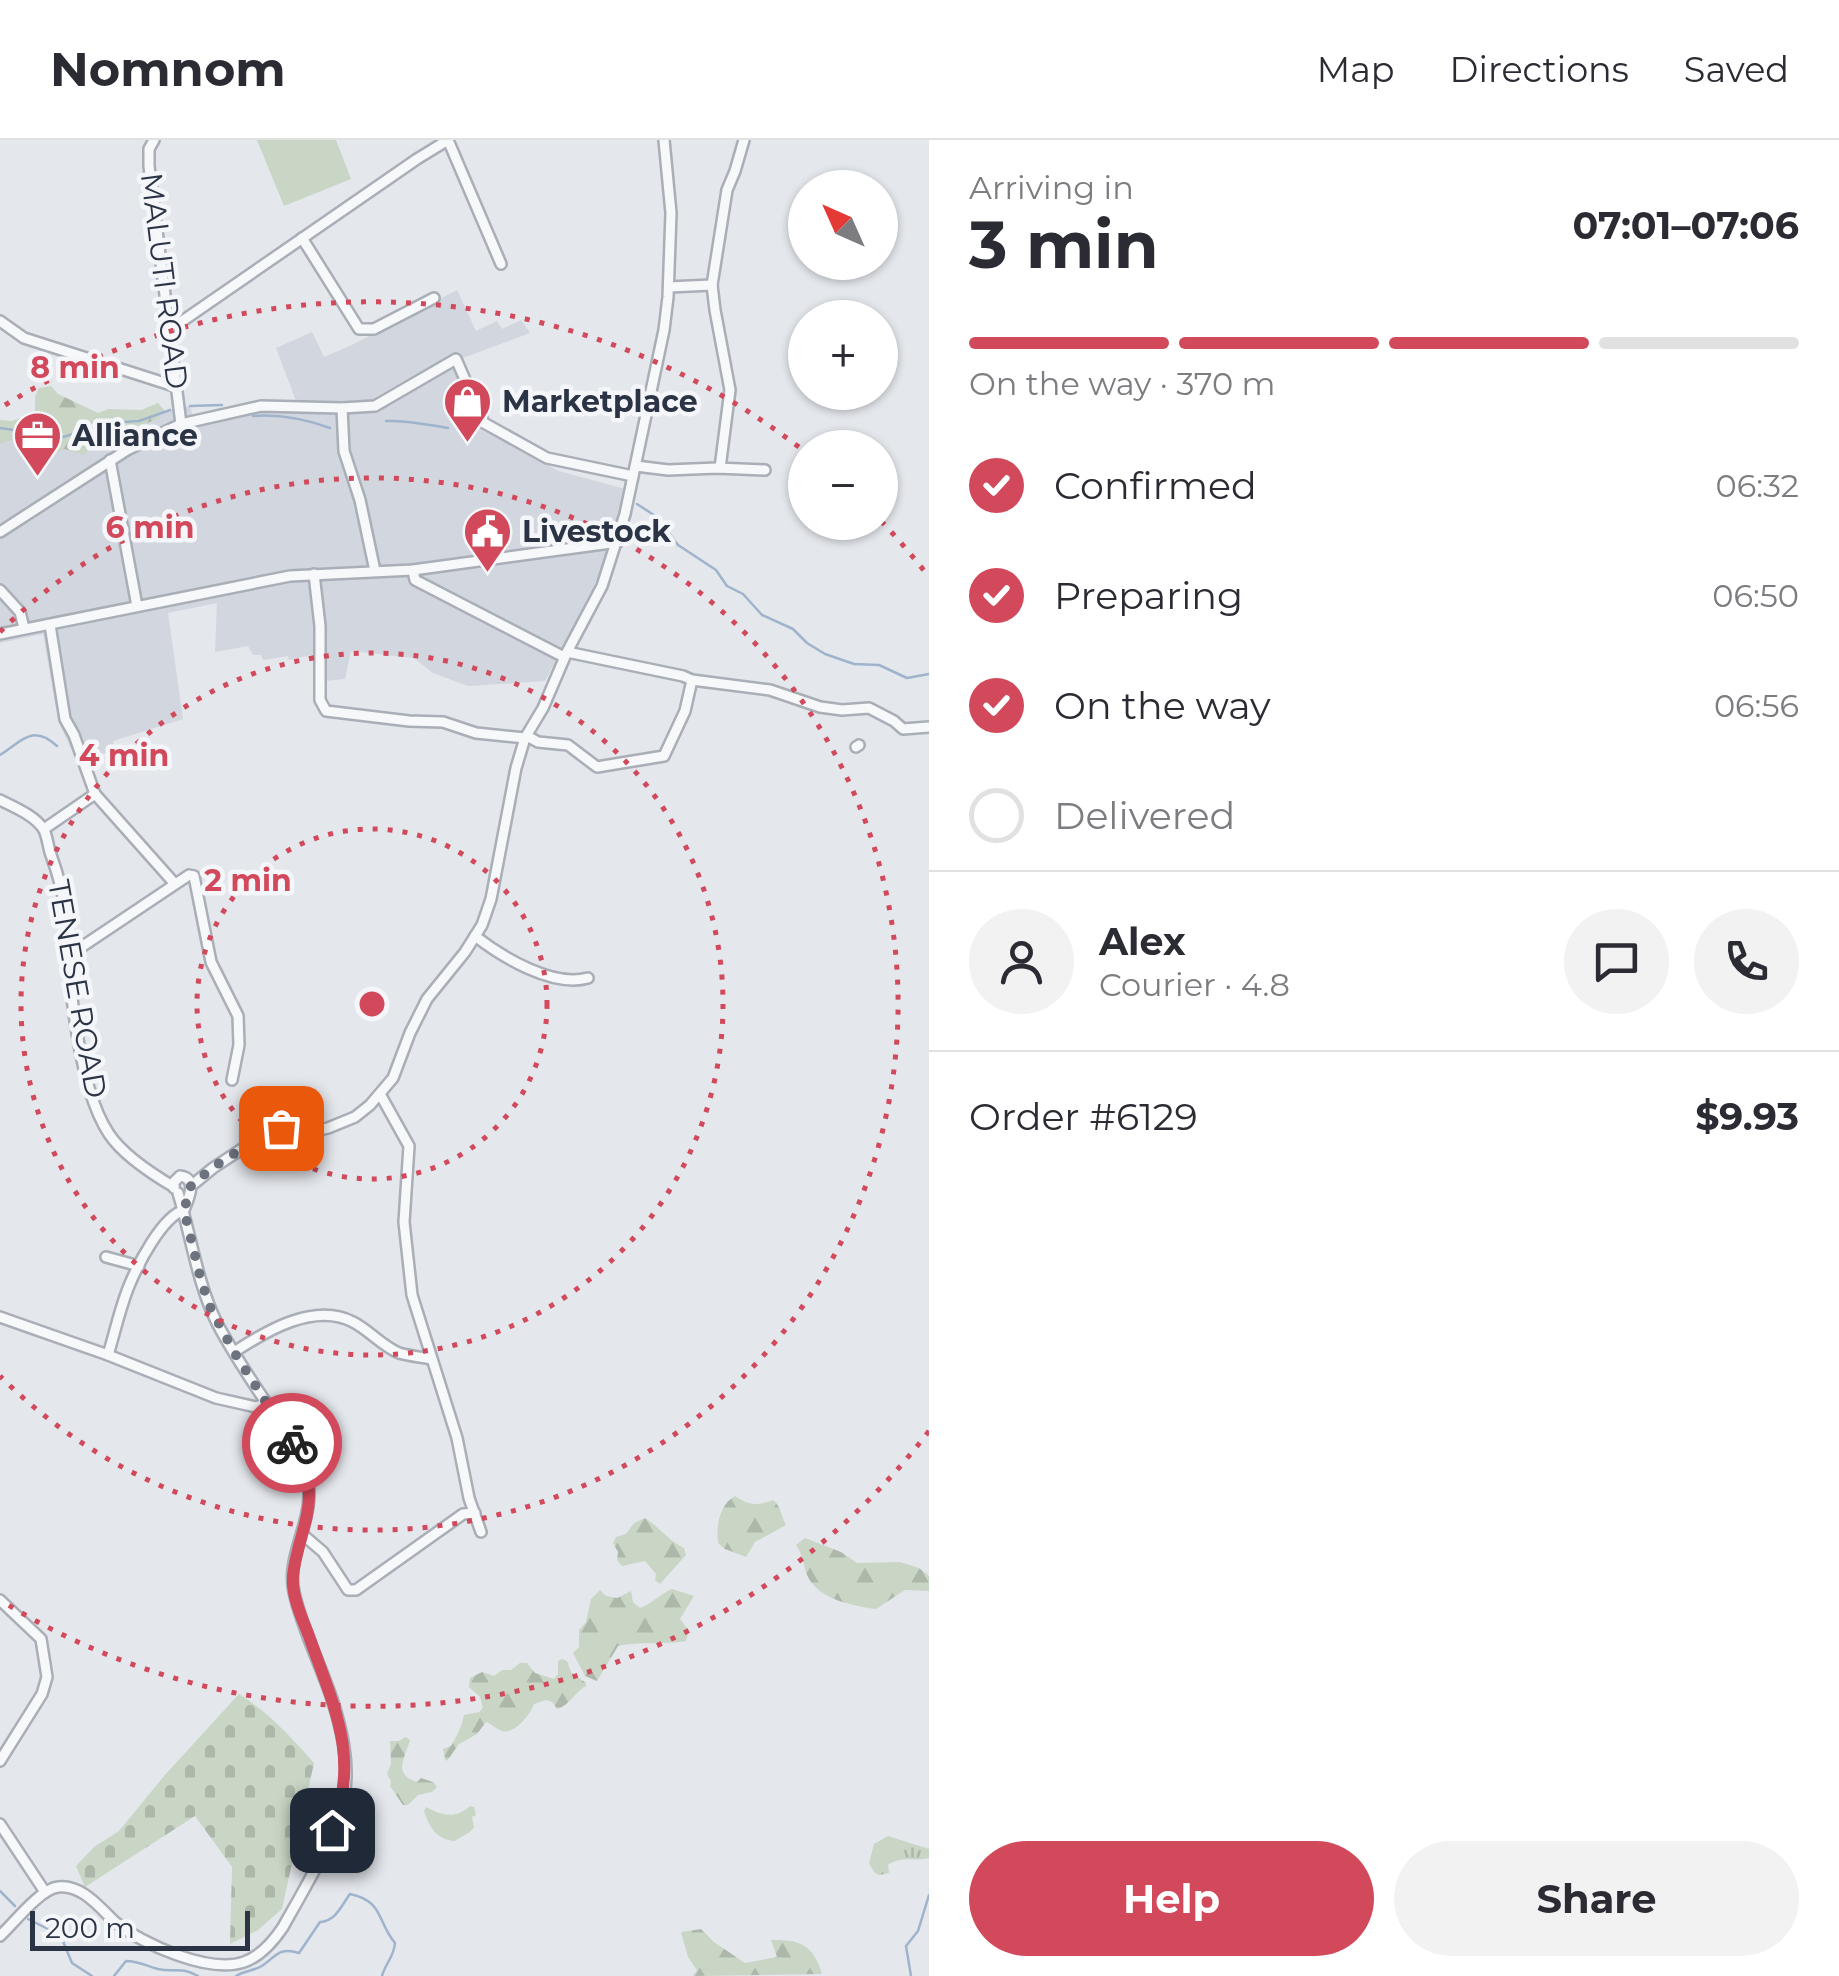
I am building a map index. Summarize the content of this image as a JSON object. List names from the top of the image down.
{
  "streets": {
    "street": ["MALUTI ROAD", "TENESE ROAD"]
  },
  "places": {
    "shop": ["Marketplace"],
    "office": ["Alliance"],
    "public building": ["Livestock"]
  },
  "scale_bar": "200 m",
  "north": "top left",
  "page": {
    "header": "Nomnom",
    "nav": ["Map", "Directions", "Saved"],
    "heading": ["3 min", "Arriving in", "07:01–07:06"],
    "panel": [
      "Alex",
      "Courier · 4.8",
      "Order #6129",
      "$9.93"
    ],
    "map_buttons": ["+", "−"],
    "bar": "On the way · 370 m",
    "list": [
      ["Confirmed", "06:32"],
      ["Preparing", "06:50"],
      ["On the way", "06:56"],
      "Delivered"
    ],
    "buttons": ["Help", "Share"],
    "scale": "200 m"
  },
  "rings": [
    "8 min",
    "6 min",
    "4 min",
    "2 min"
  ]
}
